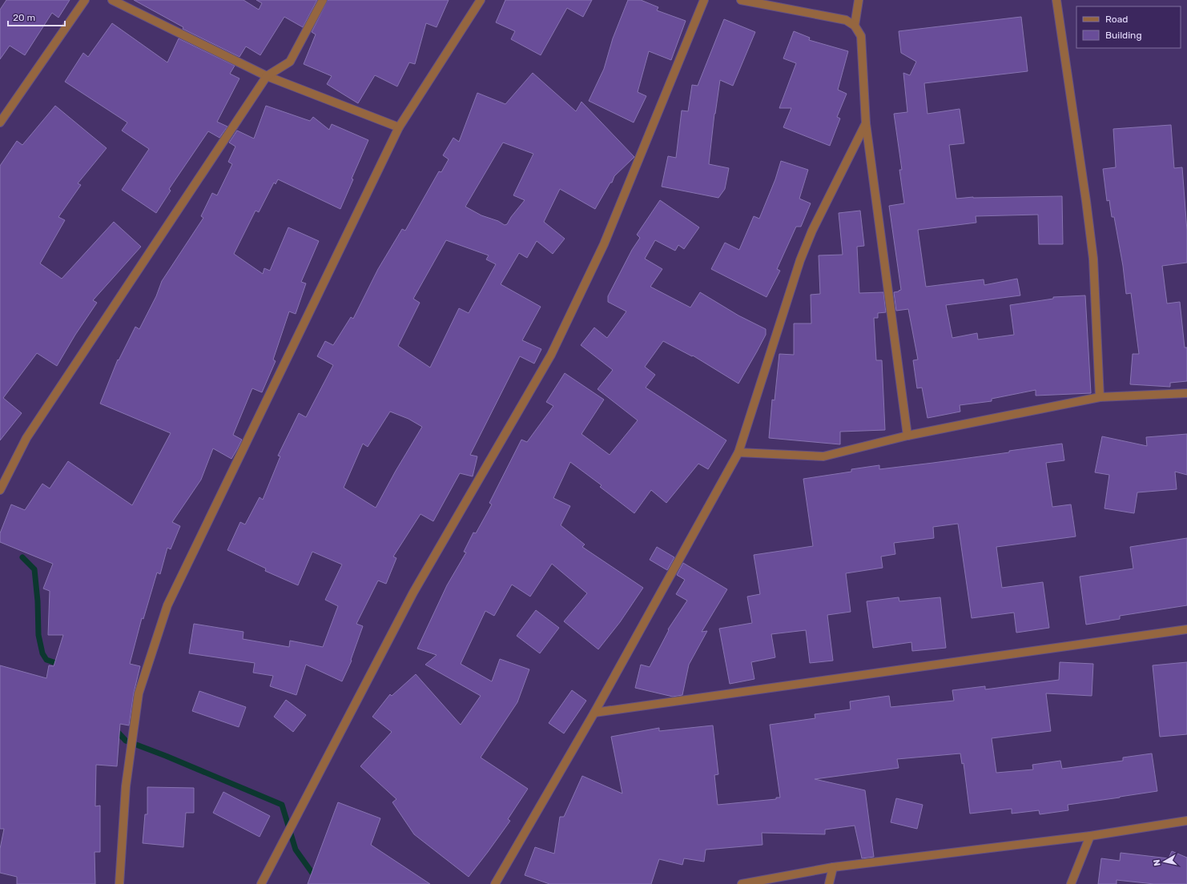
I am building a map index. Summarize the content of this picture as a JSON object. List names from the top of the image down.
{
  "legend": ["Road", "Building"],
  "scale_bar": "20 m",
  "north": "left"
}
